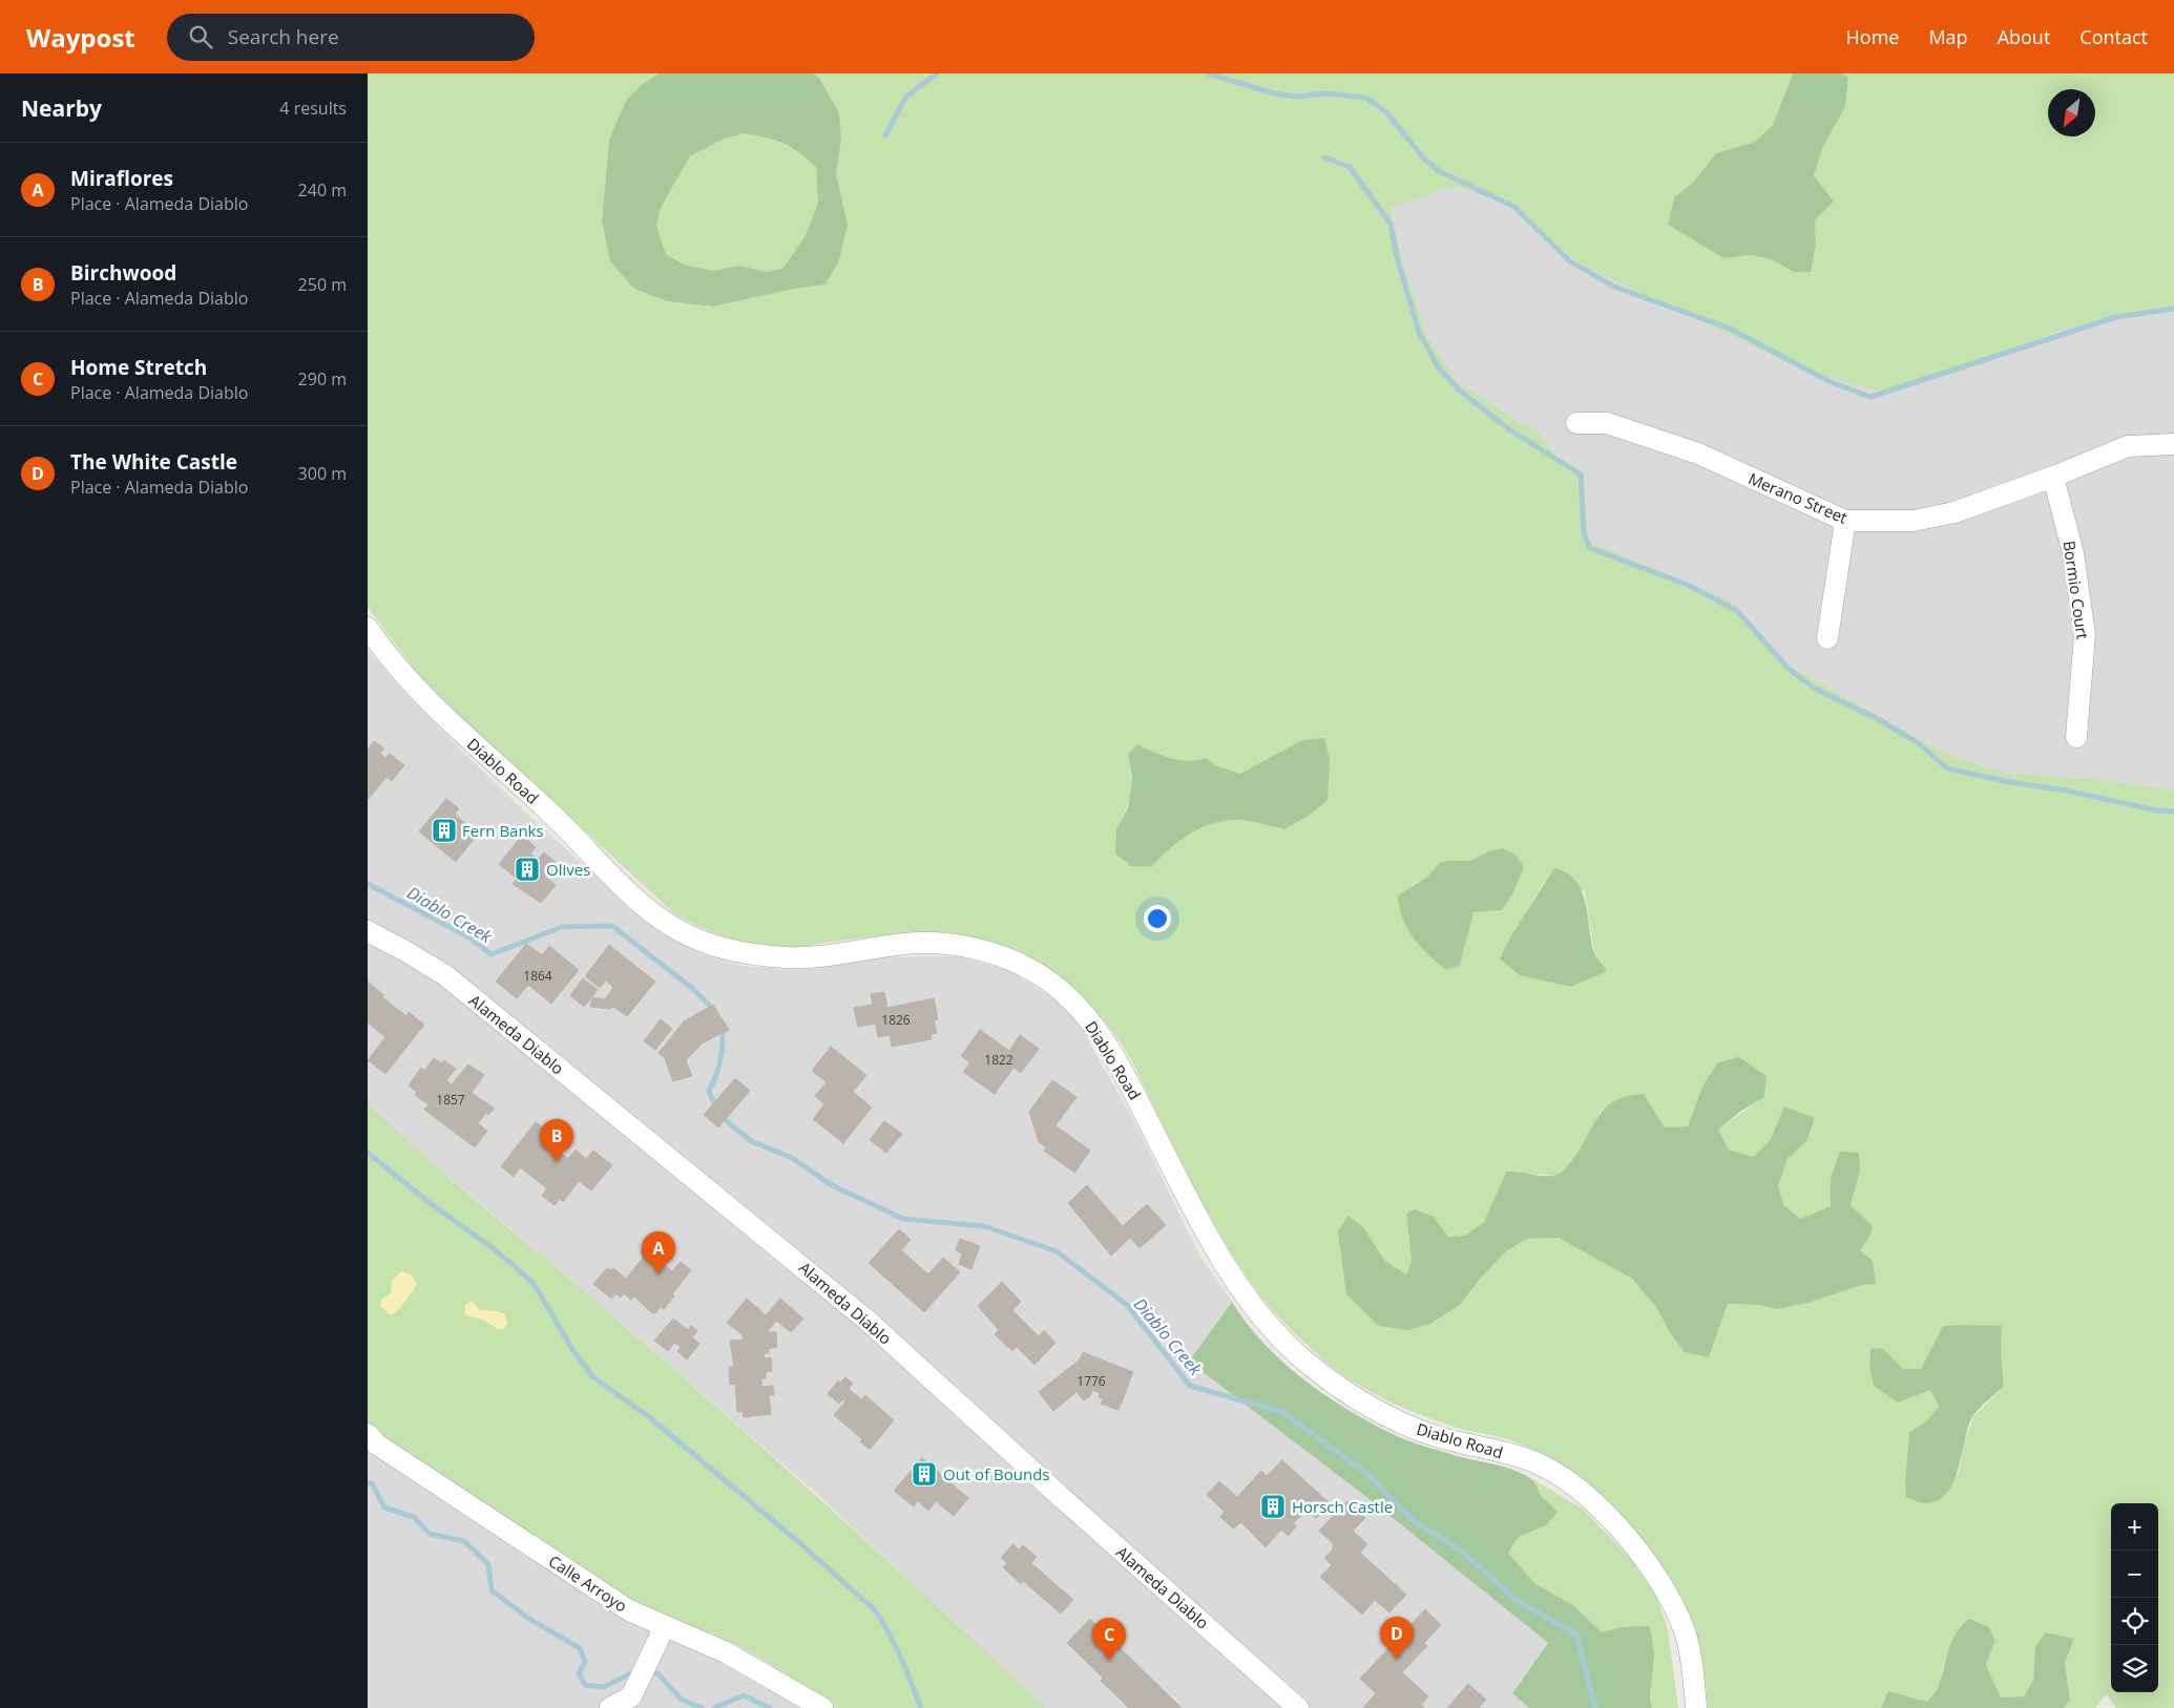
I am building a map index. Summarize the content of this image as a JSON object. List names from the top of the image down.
{
  "streets": {
    "street": [
      "Merano Street",
      "Bormio Court",
      "Diablo Road",
      "Alameda Diablo",
      "Calle Arroyo"
    ]
  },
  "crossings": [
    ["Merano Street", "Bormio Court"]
  ],
  "water": ["Diablo Creek"],
  "places": {
    "building": [
      "Fern Banks",
      "Olives",
      "Out of Bounds",
      "Horsch Castle"
    ]
  },
  "house_numbers": [
    "1864",
    "1826",
    "1822",
    "1857",
    "1776"
  ],
  "north": "bottom left",
  "page": {
    "header": "Waypost",
    "search": "Search here",
    "nav": [
      "Home",
      "Map",
      "About",
      "Contact"
    ],
    "heading": ["Nearby", "4 results"],
    "list": [
      {
        "mark": "A",
        "name": "Miraflores",
        "note": "Place · Alameda Diablo",
        "value": "240 m"
      },
      {
        "mark": "B",
        "name": "Birchwood",
        "note": "Place · Alameda Diablo",
        "value": "250 m"
      },
      {
        "mark": "C",
        "name": "Home Stretch",
        "note": "Place · Alameda Diablo",
        "value": "290 m"
      },
      {
        "mark": "D",
        "name": "The White Castle",
        "note": "Place · Alameda Diablo",
        "value": "300 m"
      }
    ],
    "pins": [
      "B",
      "A",
      "D",
      "C"
    ],
    "map_buttons": ["+", "−"]
  }
}
